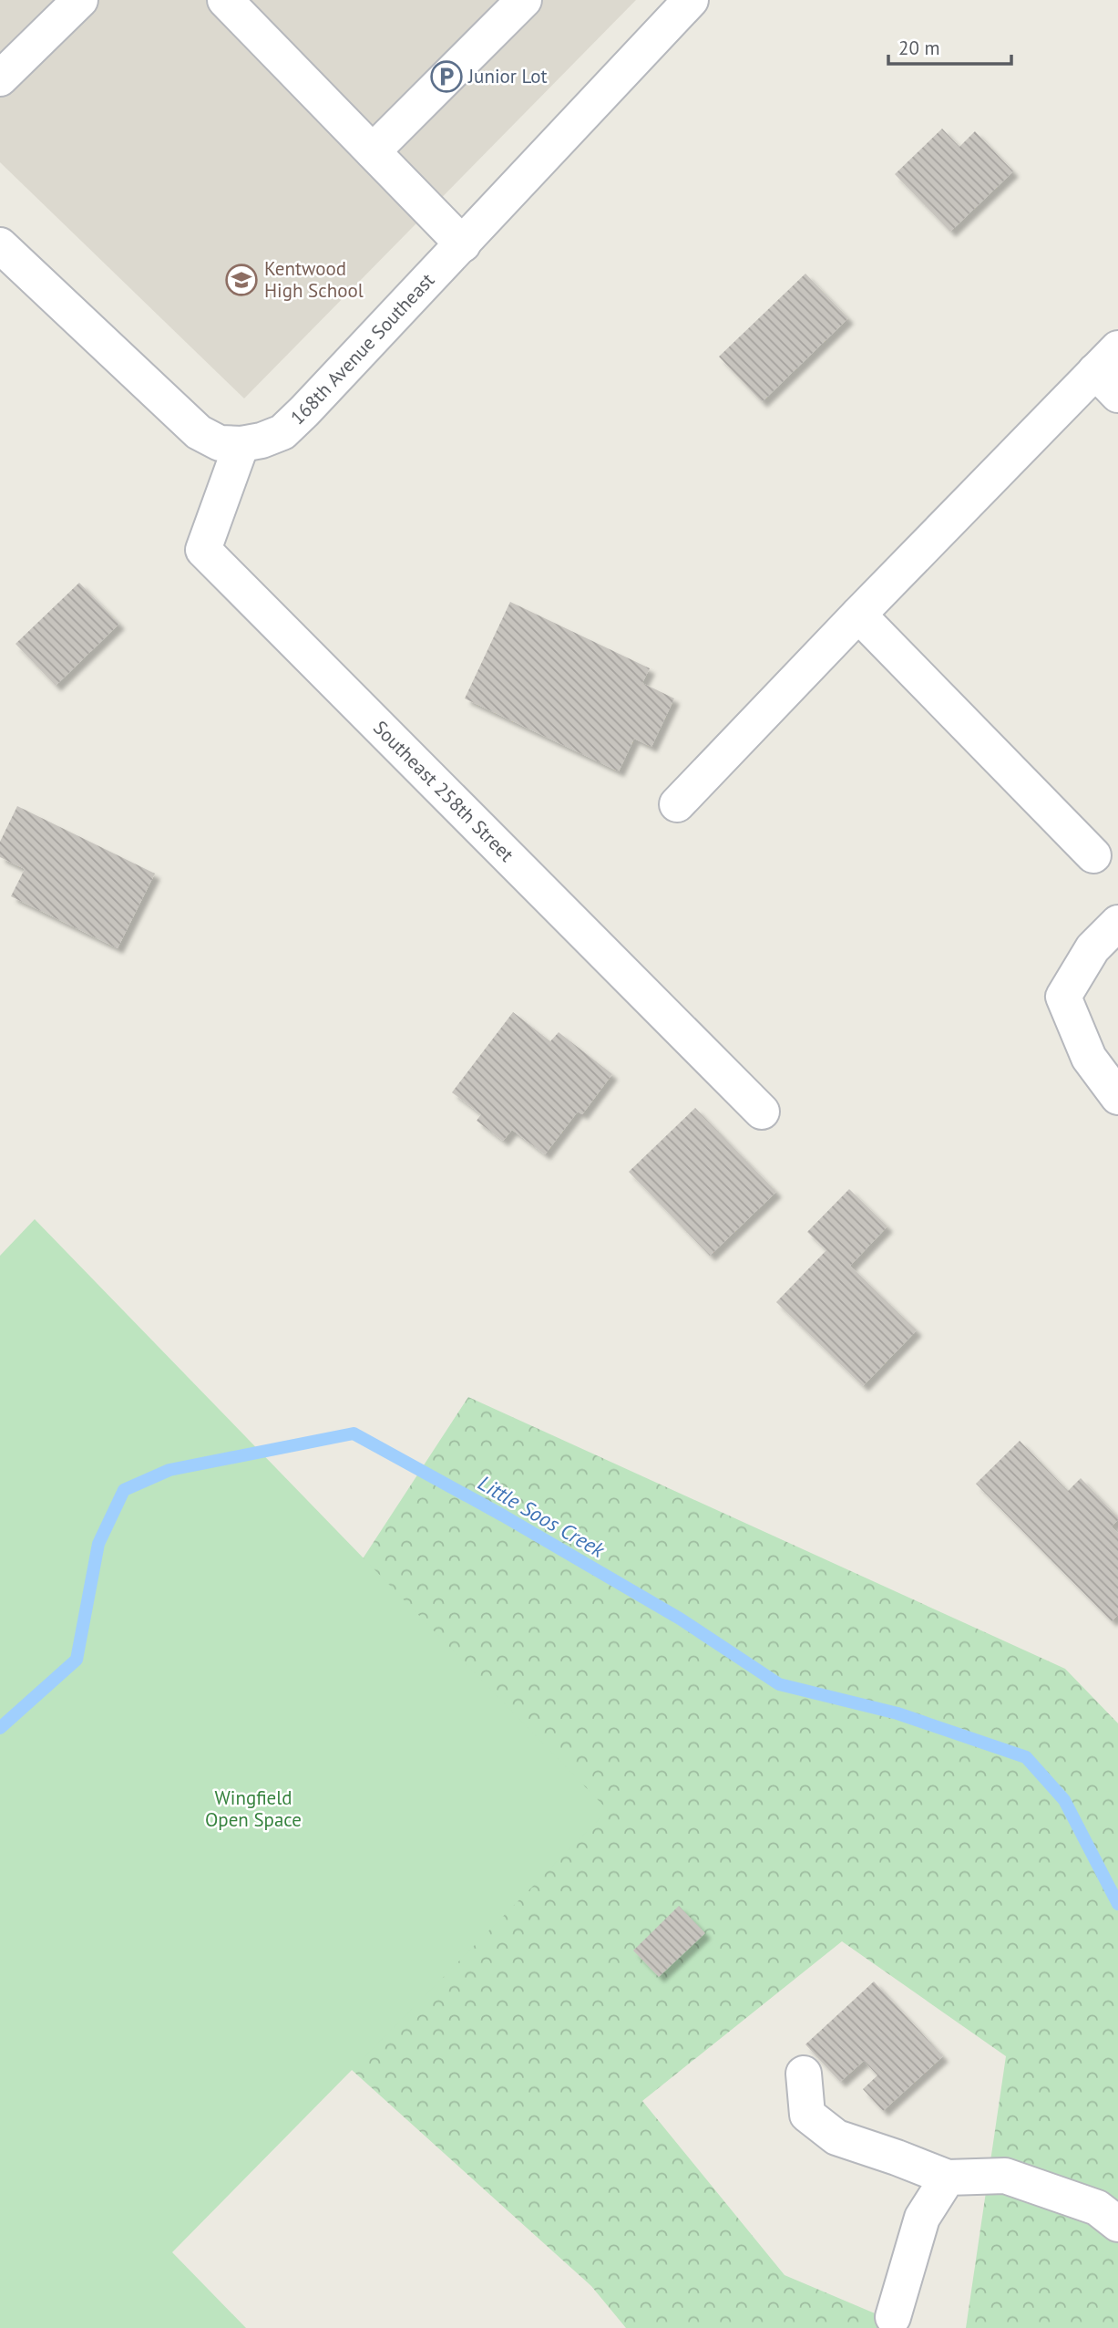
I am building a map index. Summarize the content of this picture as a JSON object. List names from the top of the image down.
{
  "streets": {
    "street": ["168th Avenue Southeast", "Southeast 258th Street"]
  },
  "crossings": [
    ["168th Avenue Southeast", "Southeast 258th Street"]
  ],
  "water": ["Little Soos Creek"],
  "parks": ["Wingfield Open Space"],
  "places": {
    "parking": ["Junior Lot"],
    "school or university": ["Kentwood High School"]
  },
  "scale_bar": "20 m"
}
